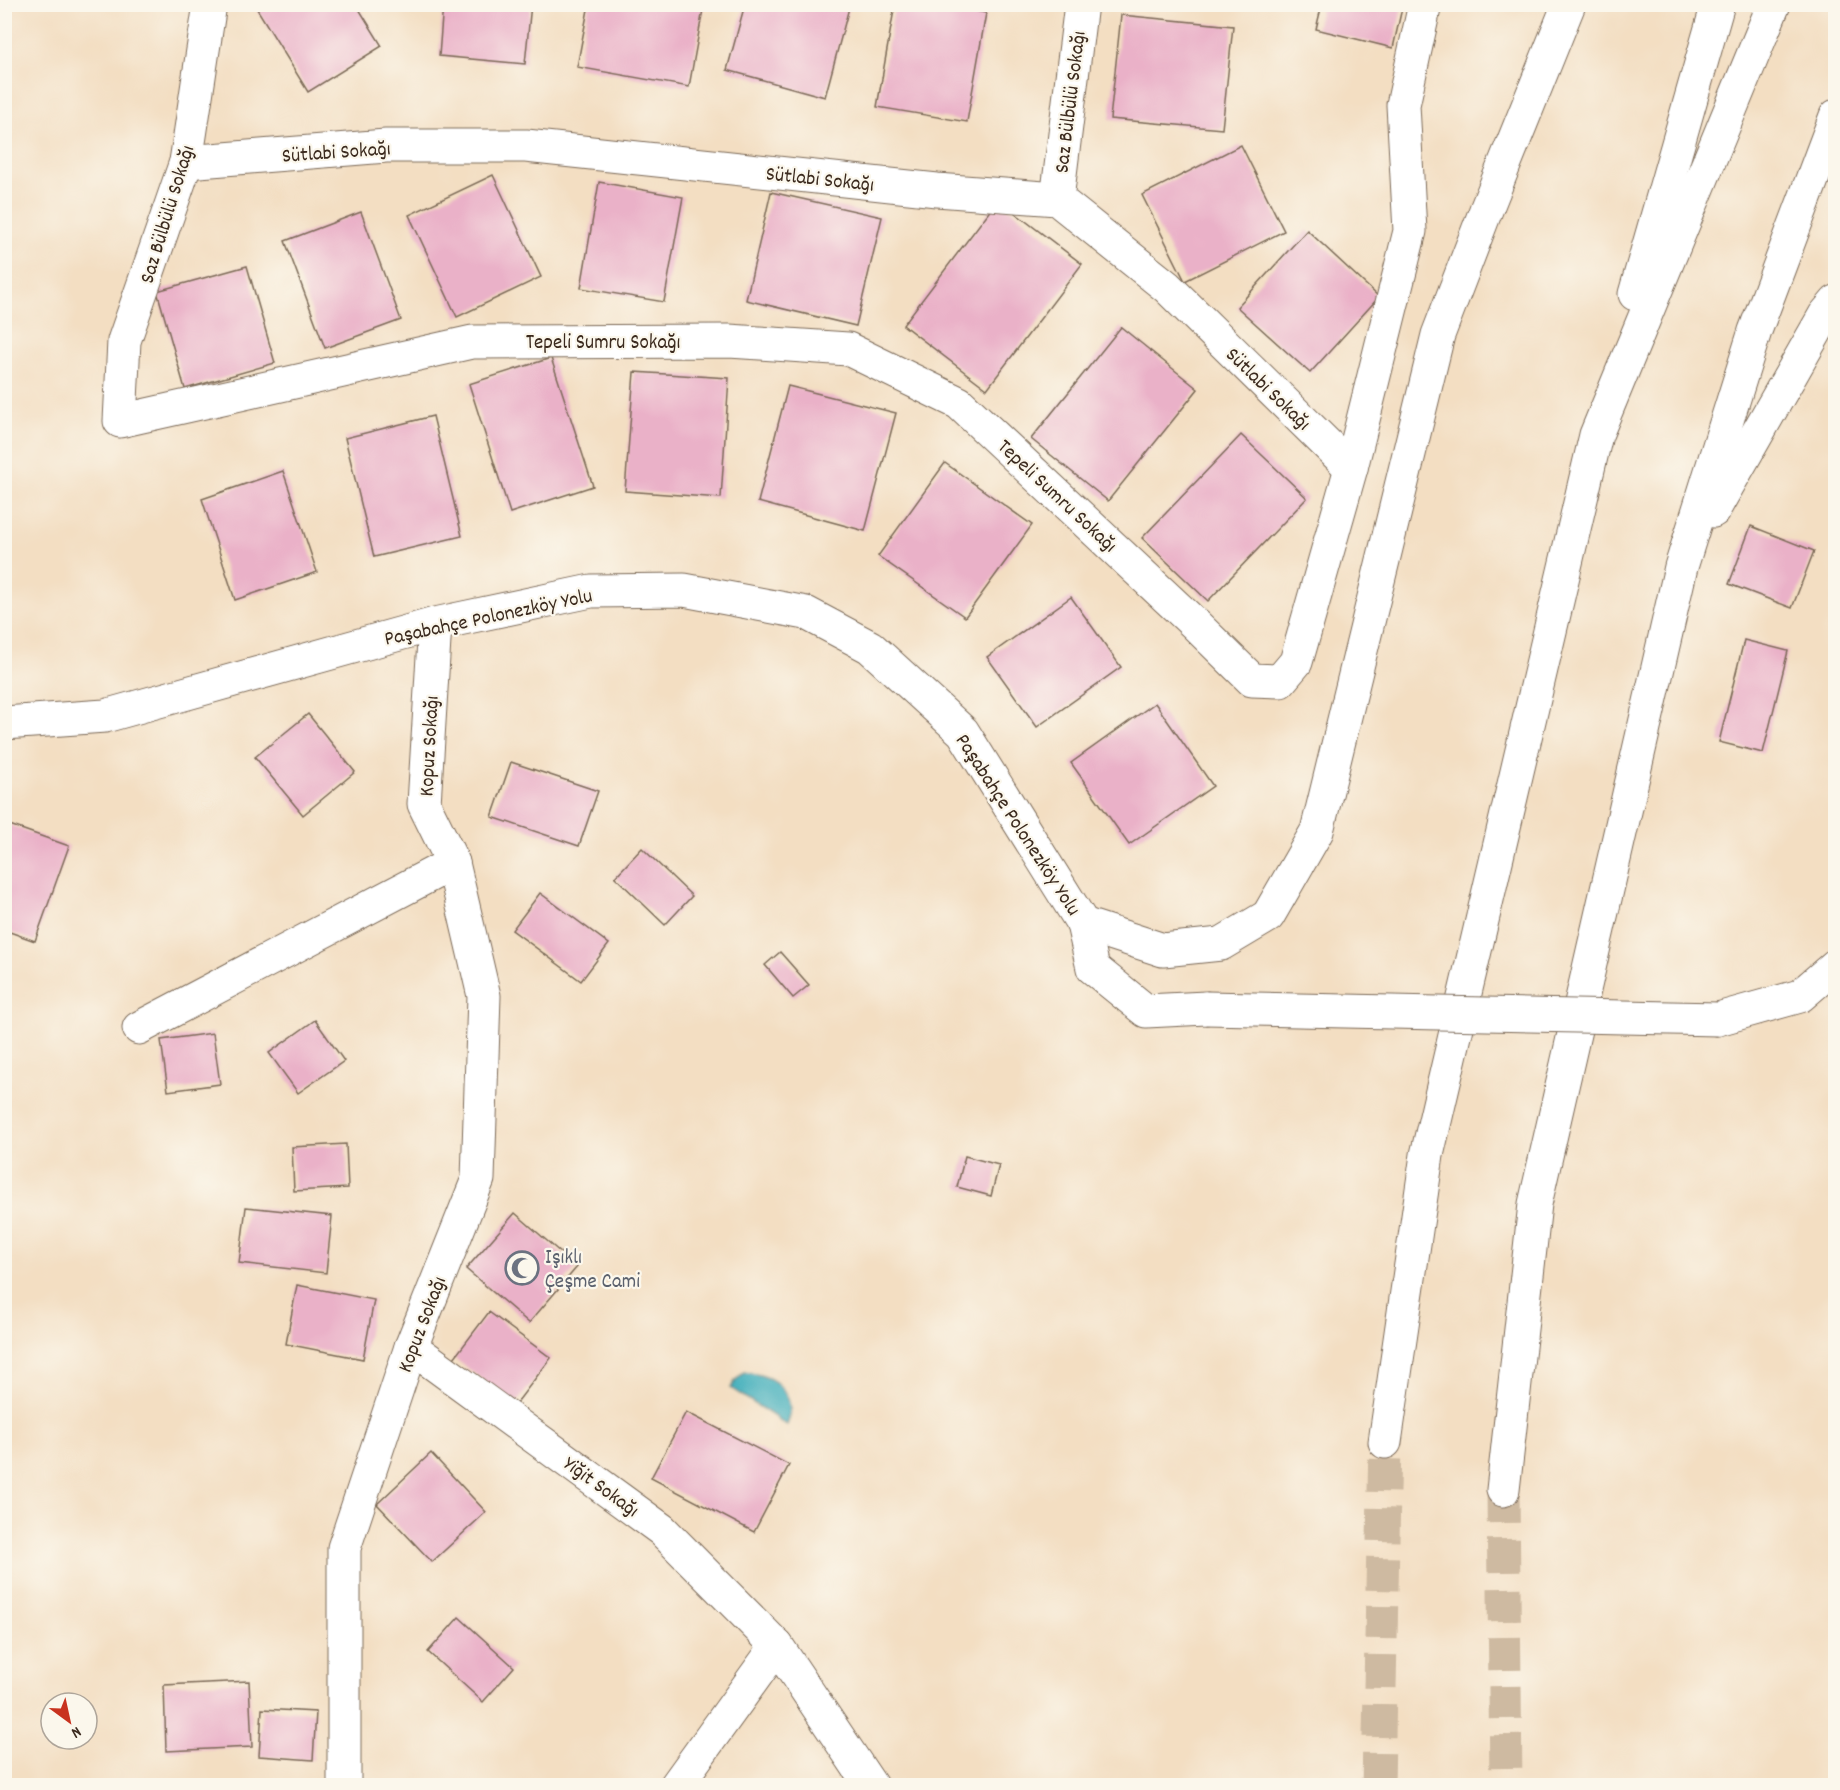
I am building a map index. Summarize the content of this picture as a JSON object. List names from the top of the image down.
{
  "streets": {
    "main road": [
      "Saz Bülbülü Sokağı",
      "Sütlabi Sokağı",
      "Tepeli Sumru Sokağı",
      "Paşabahçe Polonezköy Yolu",
      "Kopuz Sokağı",
      "Yiğit Sokağı"
    ]
  },
  "crossings": [
    ["Saz Bülbülü Sokağı", "Sütlabi Sokağı"],
    ["Saz Bülbülü Sokağı", "Tepeli Sumru Sokağı"],
    ["Sütlabi Sokağı", "Tepeli Sumru Sokağı"],
    ["Paşabahçe Polonezköy Yolu", "Kopuz Sokağı"],
    ["Kopuz Sokağı", "Yiğit Sokağı"]
  ],
  "places": {
    "mosque": ["Işıklı Çeşme Cami"]
  },
  "north": "bottom right"
}
